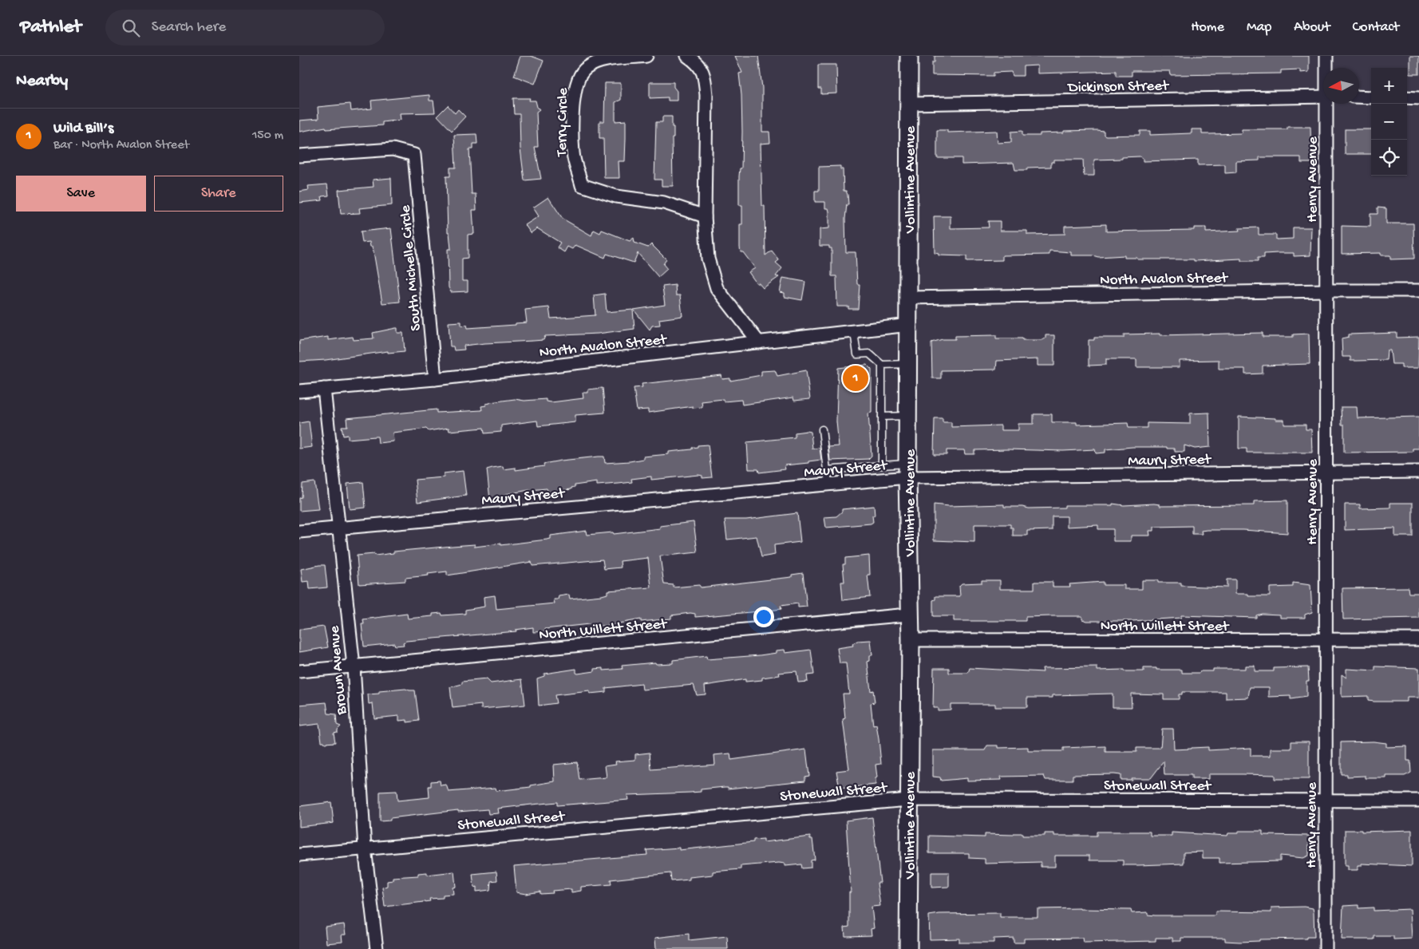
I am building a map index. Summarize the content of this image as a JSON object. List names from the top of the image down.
{
  "streets": {
    "street": [
      "Dickinson Street",
      "Terry Circle",
      "Vollintine Avenue",
      "Henry Avenue",
      "South Michelle Circle",
      "North Avalon Street",
      "Maury Street",
      "North Willett Street",
      "Brown Avenue",
      "Stonewall Street"
    ]
  },
  "crossings": [
    ["Dickinson Street", "Vollintine Avenue"],
    ["Vollintine Avenue", "North Avalon Street"],
    ["Vollintine Avenue", "Maury Street"],
    ["Vollintine Avenue", "North Willett Street"],
    ["Vollintine Avenue", "Stonewall Street"],
    ["Henry Avenue", "North Avalon Street"],
    ["Henry Avenue", "Maury Street"],
    ["Henry Avenue", "North Willett Street"],
    ["Henry Avenue", "Stonewall Street"],
    ["South Michelle Circle", "North Avalon Street"],
    ["North Avalon Street", "Brown Avenue"],
    ["Maury Street", "Brown Avenue"],
    ["North Willett Street", "Brown Avenue"],
    ["Brown Avenue", "Stonewall Street"]
  ],
  "north": "left",
  "page": {
    "header": "Pathlet",
    "search": "Search here",
    "nav": [
      "Home",
      "Map",
      "About",
      "Contact"
    ],
    "heading": "Nearby",
    "map_buttons": ["+", "−"],
    "list": [
      {
        "mark": "1",
        "name": "Wild Bill’s",
        "note": "Bar · North Avalon Street",
        "value": "150 m"
      }
    ],
    "buttons": ["Save", "Share"],
    "pins": "1"
  }
}
